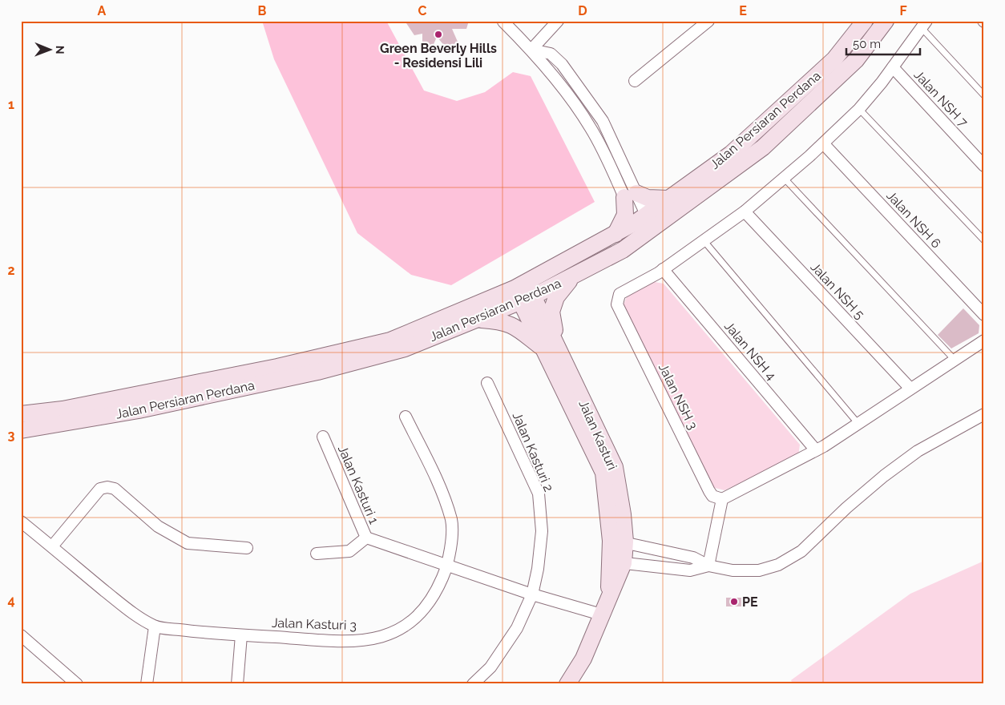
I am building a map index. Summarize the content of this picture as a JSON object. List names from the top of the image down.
{
  "streets": {
    "main road": ["Jalan Persiaran Perdana", "Jalan Kasturi"],
    "street": [
      "Jalan NSH 7",
      "Jalan NSH 6",
      "Jalan NSH 5",
      "Jalan NSH 4",
      "Jalan NSH 3",
      "Jalan Kasturi 2",
      "Jalan Kasturi 1",
      "Jalan Kasturi 3"
    ]
  },
  "crossings": [
    ["Jalan Persiaran Perdana", "Jalan Kasturi"],
    ["Jalan NSH 4", "Jalan NSH 3"]
  ],
  "places": ["Green Beverly Hills - Residensi Lili", "PE"],
  "scale_bar": "50 m",
  "north": "right",
  "grid": {
    "columns": [
      "A",
      "B",
      "C",
      "D",
      "E",
      "F"
    ],
    "rows": [
      "1",
      "2",
      "3",
      "4"
    ]
  }
}
